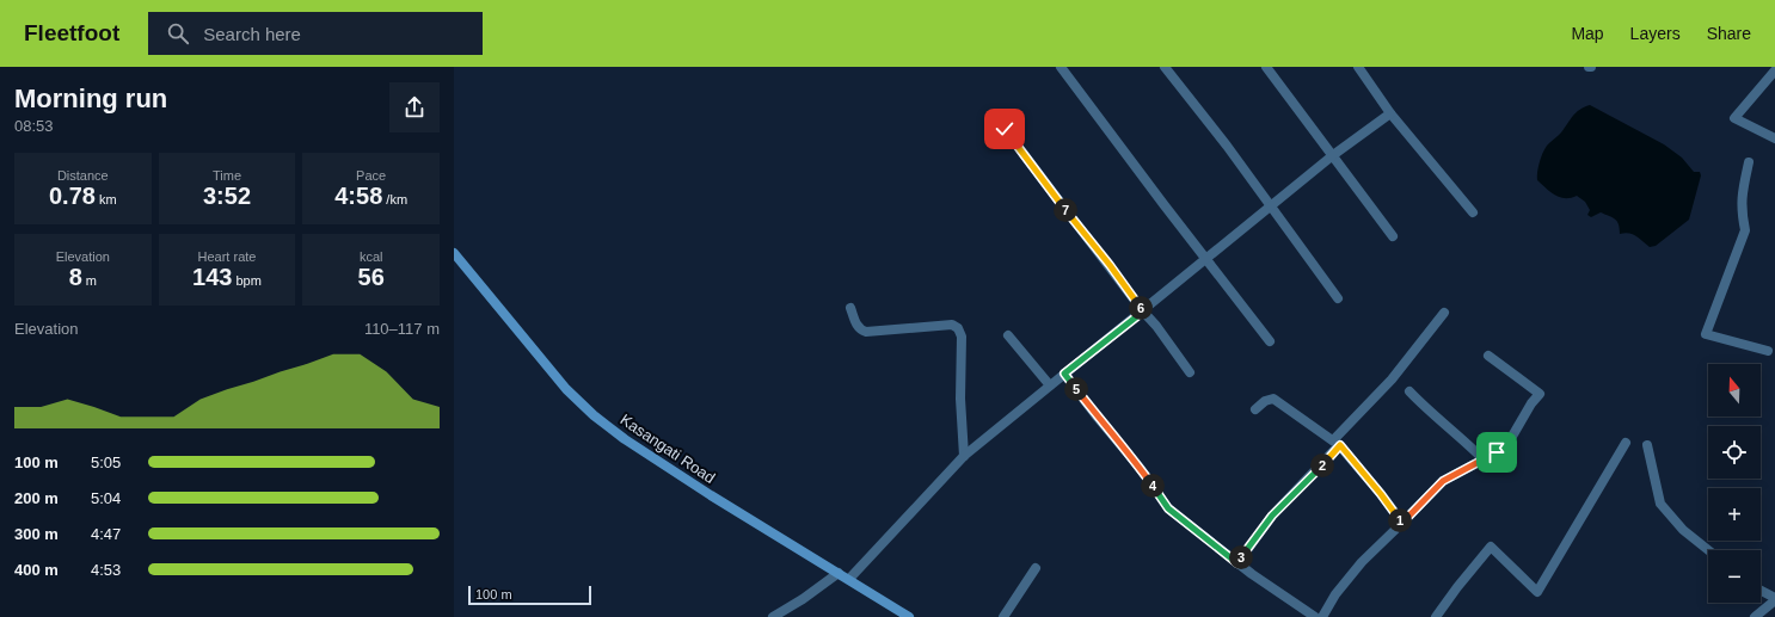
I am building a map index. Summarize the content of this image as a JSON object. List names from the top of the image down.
{
  "streets": {
    "street": ["Kasangati Road"]
  },
  "scale_bar": "100 m",
  "north": "top",
  "page": {
    "header": "Fleetfoot",
    "search": "Search here",
    "nav": ["Map", "Layers", "Share"],
    "heading": ["Morning run", "08:53"],
    "stats": [
      ["Distance", "0.78 km"],
      ["Time", "3:52"],
      ["Pace", "4:58 /km"],
      ["Elevation", "8 m"],
      ["Heart rate", "143 bpm"],
      ["kcal", "56"]
    ],
    "pins": [
      "7",
      "6",
      "5",
      "2",
      "4",
      "1",
      "3"
    ],
    "chart": ["Elevation", "110–117 m"],
    "map_buttons": ["+", "−"],
    "list": [
      {
        "name": "100 m",
        "note": "5:05"
      },
      {
        "name": "200 m",
        "note": "5:04"
      },
      {
        "name": "300 m",
        "note": "4:47"
      },
      {
        "name": "400 m",
        "note": "4:53"
      }
    ],
    "scale": "100 m"
  }
}
